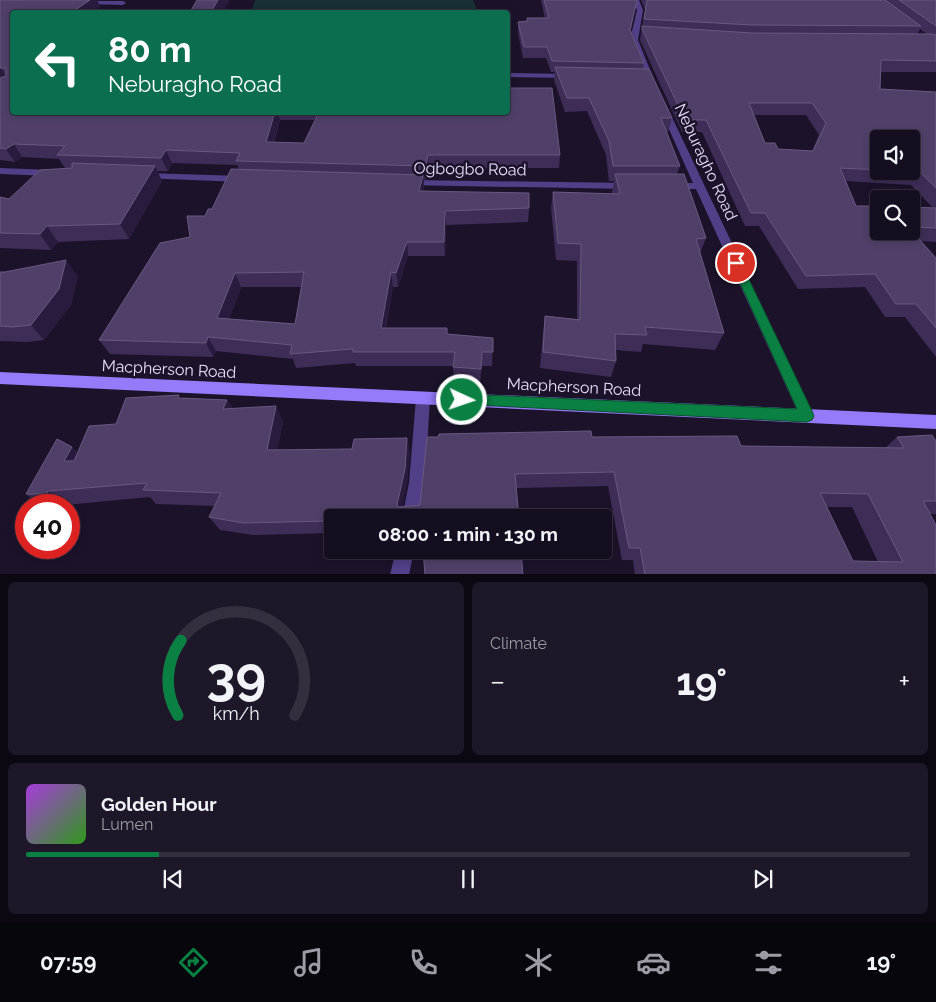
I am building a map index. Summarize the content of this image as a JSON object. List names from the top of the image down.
{
  "streets": {
    "street": ["Neburagho Road", "Ogbogbo Road", "Macpherson Road"]
  },
  "crossings": [
    ["Neburagho Road", "Macpherson Road"]
  ],
  "page": {
    "turn": ["80 m", "Neburagho Road"],
    "limit": "40",
    "trip": "08:00 · 1 min · 130 m",
    "tile": "Climate",
    "heat": ["−", "19°", "+"],
    "song": ["Golden Hour", "Lumen"],
    "tabs": ["07:59", "19°"],
    "gauge": ["39", "km/h"]
  }
}
